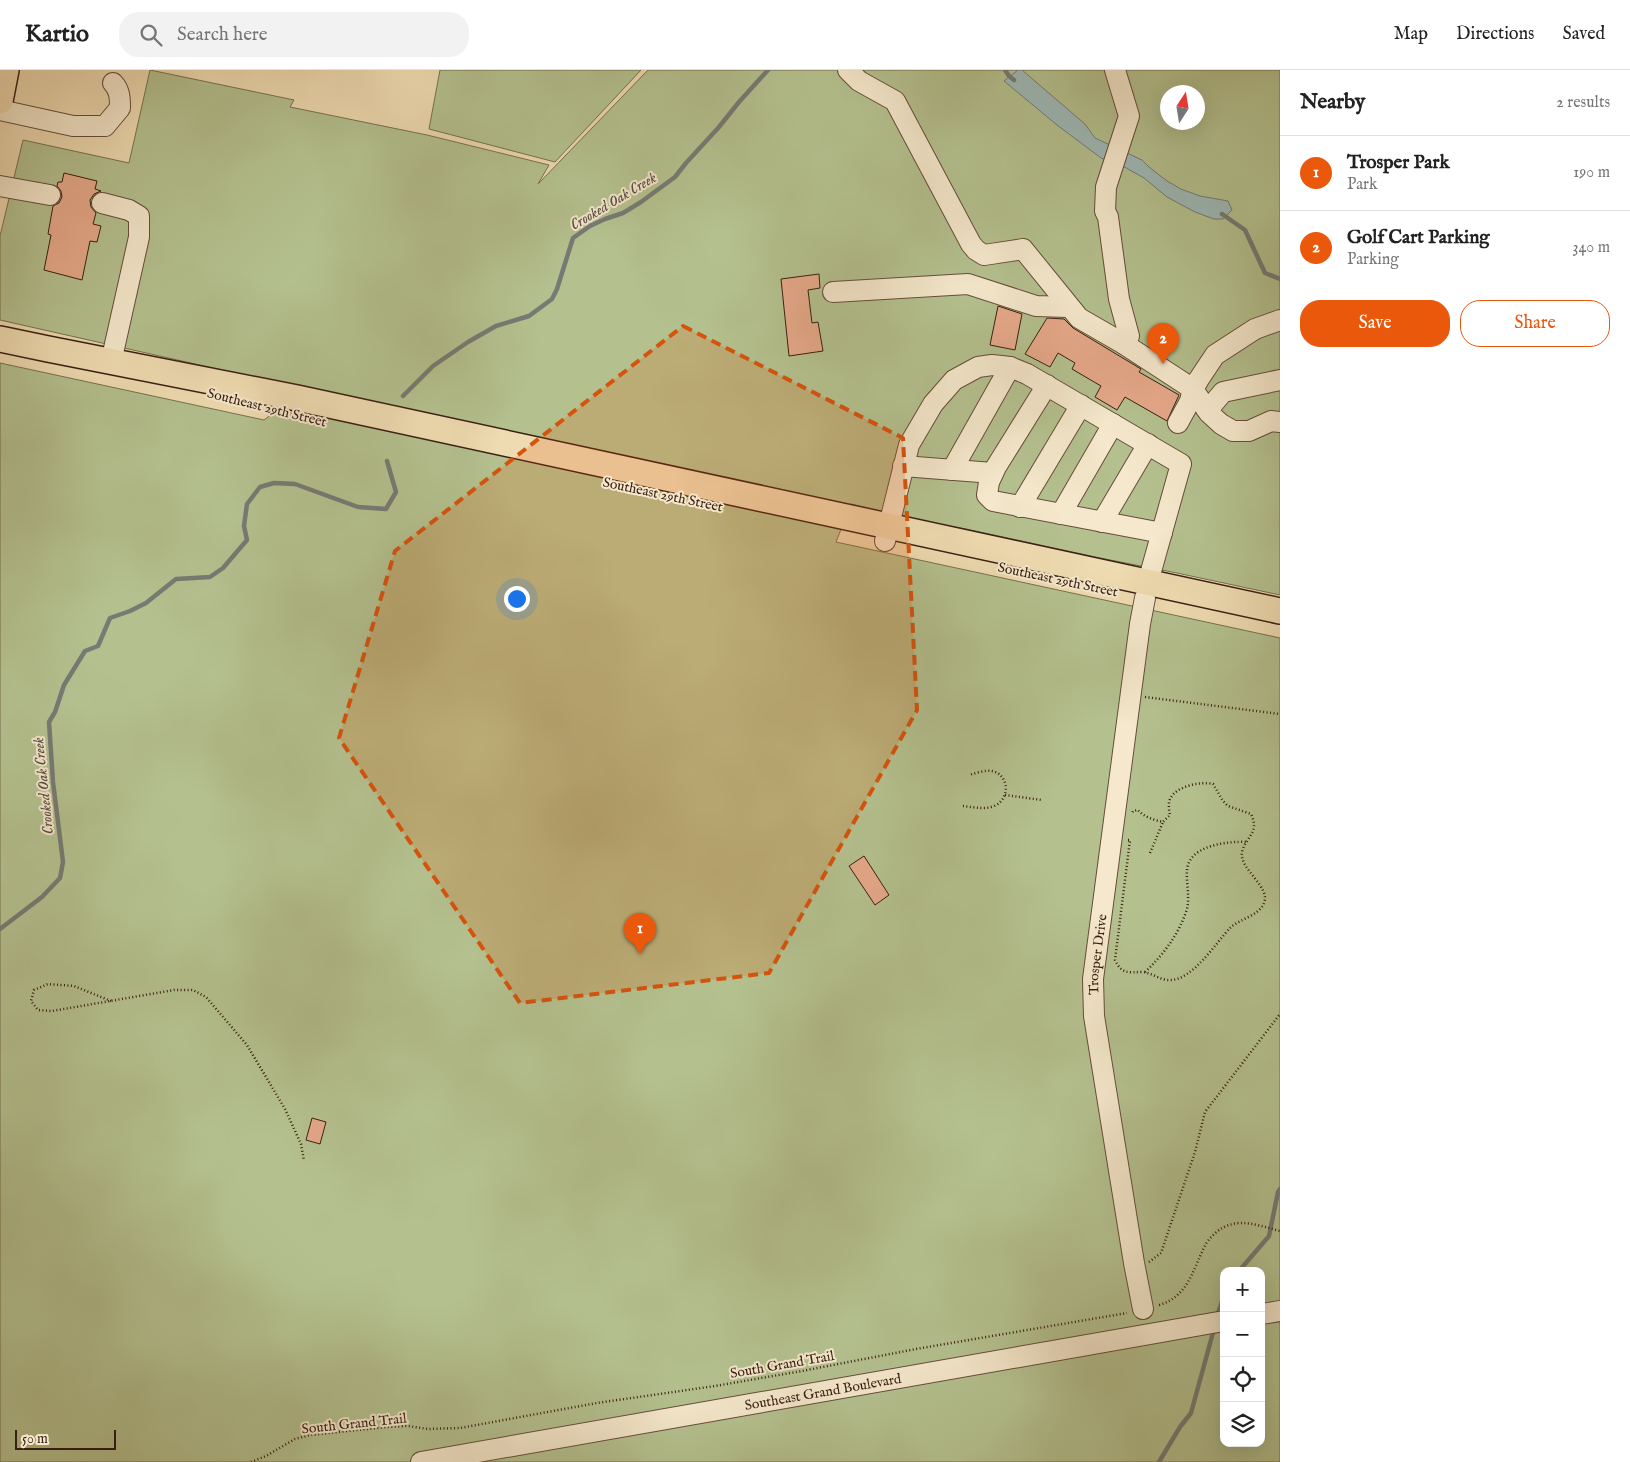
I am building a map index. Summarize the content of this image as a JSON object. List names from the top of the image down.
{
  "streets": {
    "main road": ["Southeast 29th Street"],
    "street": ["Trosper Drive", "Southeast Grand Boulevard"],
    "path": ["South Grand Trail"]
  },
  "crossings": [
    ["Southeast 29th Street", "Trosper Drive"],
    ["Trosper Drive", "South Grand Trail"]
  ],
  "water": ["Crooked Oak Creek"],
  "scale_bar": "50 m",
  "north": "top",
  "page": {
    "header": "Kartio",
    "search": "Search here",
    "nav": ["Map", "Directions", "Saved"],
    "heading": ["Nearby", "2 results"],
    "list": [
      {
        "mark": "1",
        "name": "Trosper Park",
        "note": "Park",
        "value": "190 m"
      },
      {
        "mark": "2",
        "name": "Golf Cart Parking",
        "note": "Parking",
        "value": "340 m"
      }
    ],
    "buttons": ["Save", "Share"],
    "pins": ["2", "1"],
    "map_buttons": ["+", "−"],
    "scale": "50 m"
  }
}
